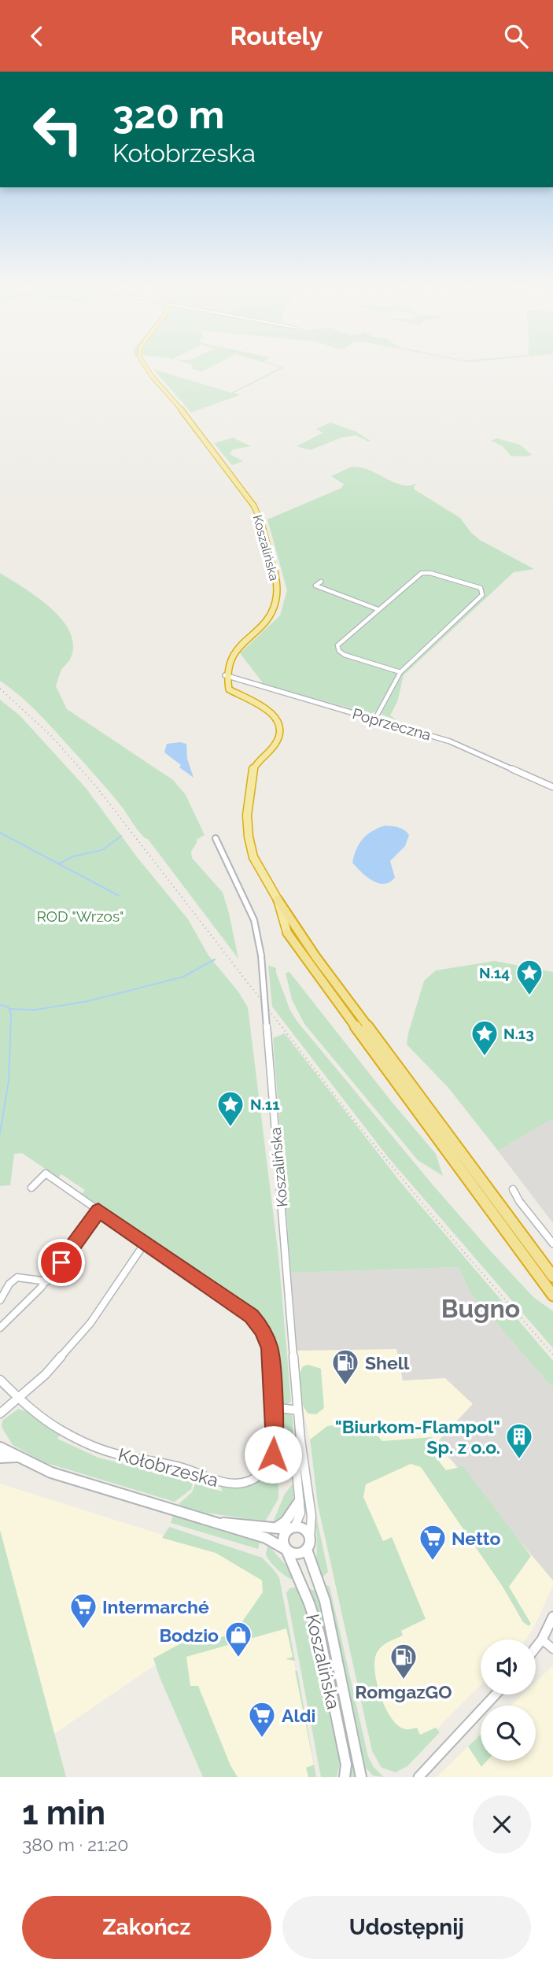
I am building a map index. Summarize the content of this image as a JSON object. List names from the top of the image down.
{
  "streets": {
    "highway": ["Koszalińska"],
    "street": ["Poprzeczna", "Kołobrzeska"]
  },
  "crossings": [
    ["Koszalińska", "Poprzeczna"]
  ],
  "districts": ["Bugno"],
  "parks": ["ROD \"Wrzos\""],
  "places": {
    "place": ["N.14", "N.13", "N.11"],
    "fuel station": ["Shell", "RomgazGO"],
    "building": ["\"Biurkom-Flampol\" Sp. z o.o."],
    "supermarket": ["Netto", "Intermarché", "Aldi"],
    "shop": ["Bodzio"]
  },
  "page": {
    "header": "Routely",
    "turn": ["320 m", "Kołobrzeska"],
    "heading": ["1 min", "380 m · 21:20"],
    "buttons": ["Zakończ", "Udostępnij"]
  }
}
